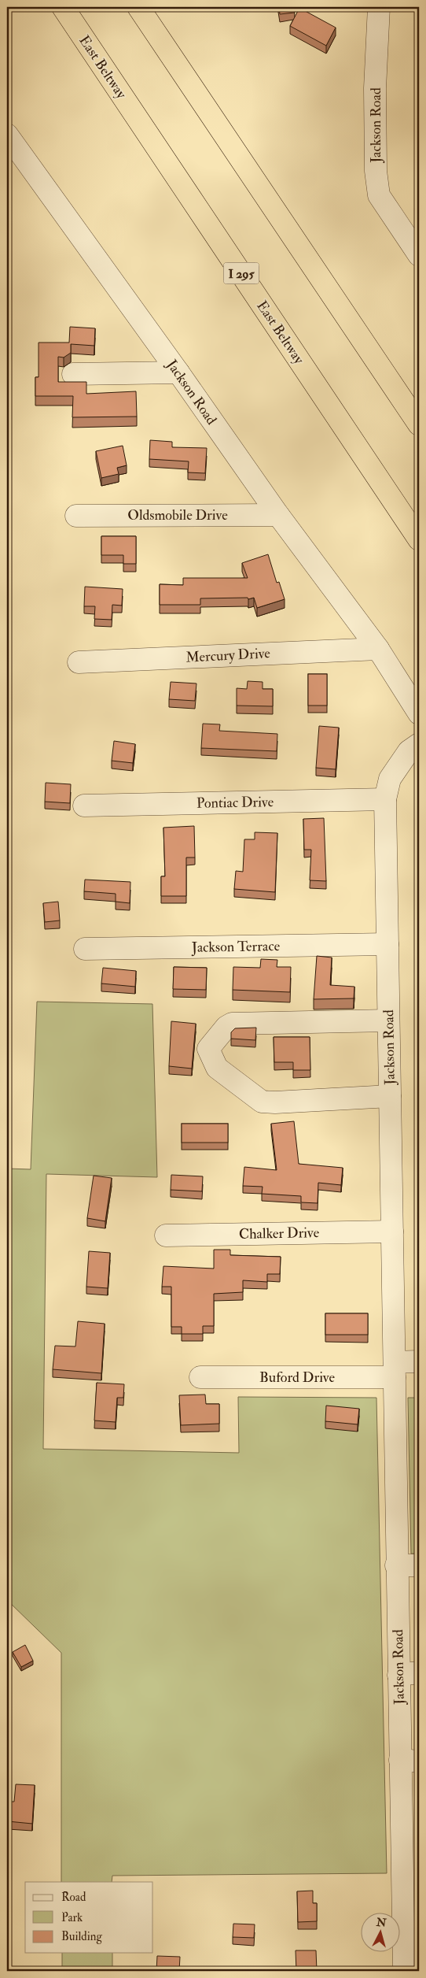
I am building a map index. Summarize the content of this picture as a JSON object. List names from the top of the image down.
{
  "streets": {
    "highway": ["East Beltway", "I 295"],
    "street": [
      "Jackson Road",
      "Oldsmobile Drive",
      "Mercury Drive",
      "Pontiac Drive",
      "Jackson Terrace",
      "Chalker Drive",
      "Buford Drive"
    ]
  },
  "crossings": [
    ["Jackson Road", "Oldsmobile Drive"],
    ["Jackson Road", "Mercury Drive"],
    ["Jackson Road", "Pontiac Drive"],
    ["Jackson Road", "Jackson Terrace"],
    ["Jackson Road", "Chalker Drive"],
    ["Jackson Road", "Buford Drive"]
  ],
  "legend": ["Road", "Park", "Building"],
  "north": "top"
}
